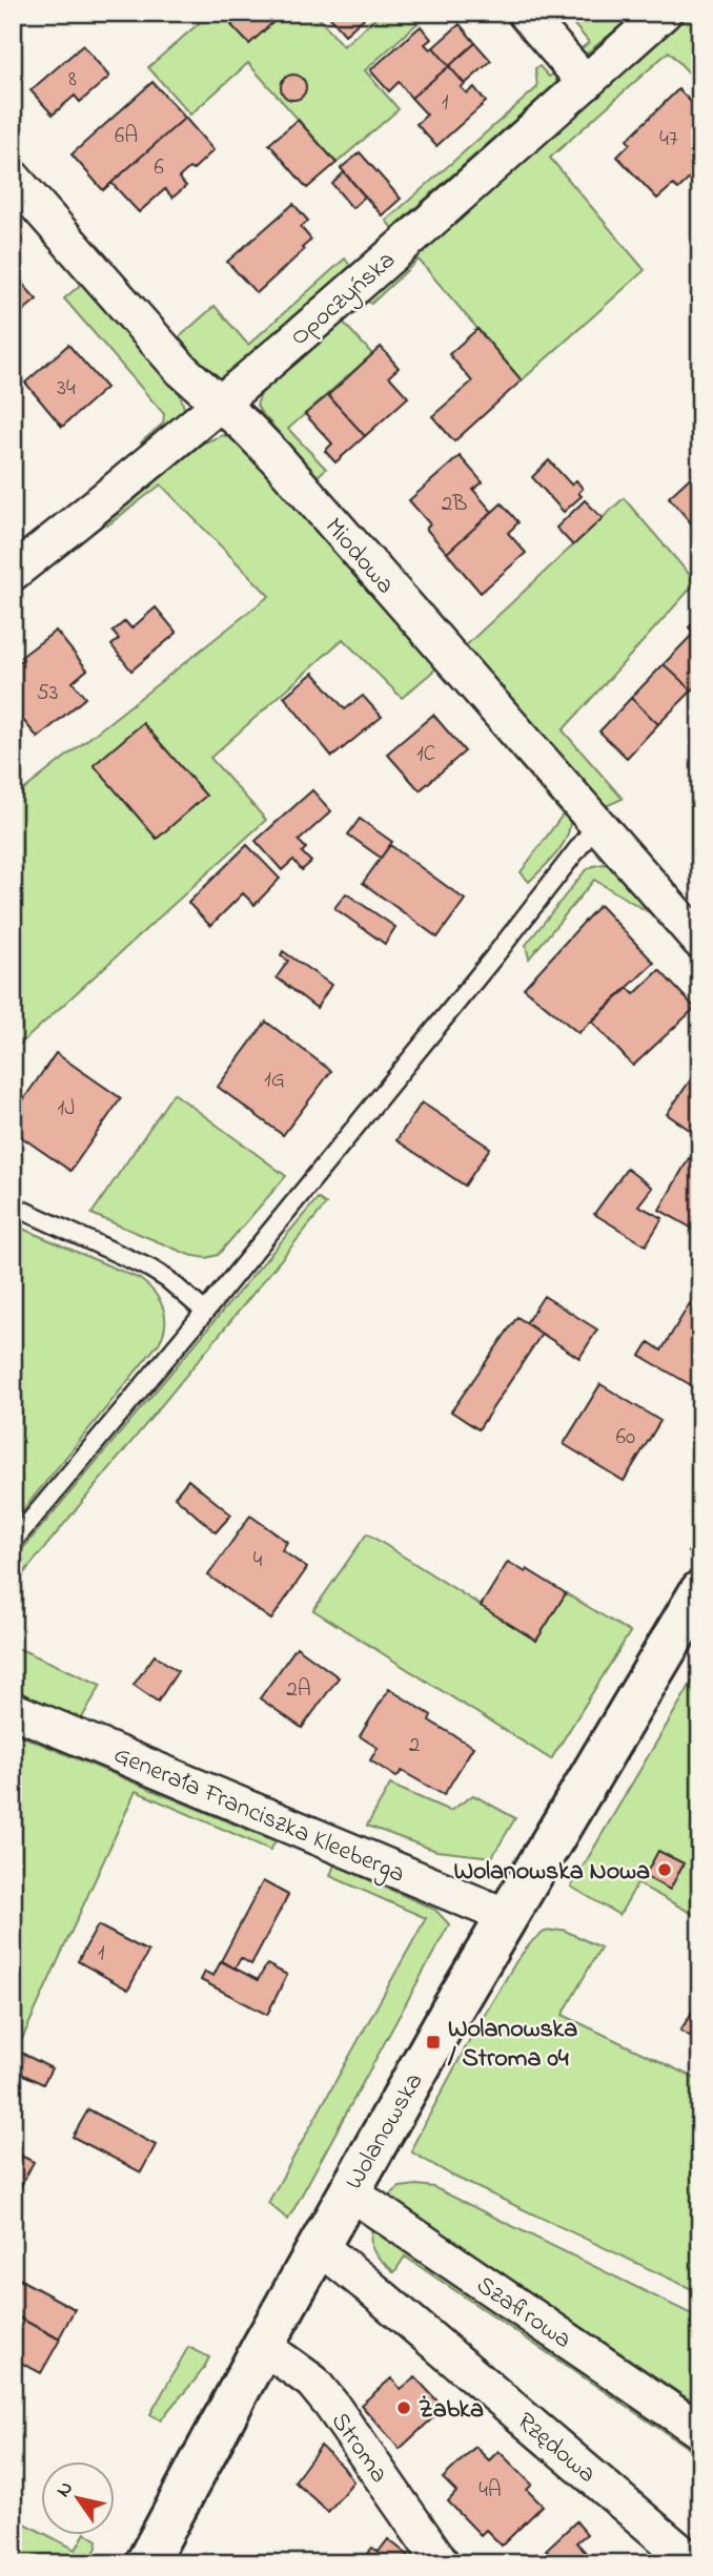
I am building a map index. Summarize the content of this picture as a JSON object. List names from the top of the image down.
{
  "streets": {
    "street": [
      "Opoczyńska",
      "Miodowa",
      "Generała Franciszka Kleeberga",
      "Wolanowska",
      "Szafirowa",
      "Stroma",
      "Rzędowa"
    ]
  },
  "crossings": [
    ["Opoczyńska", "Miodowa"],
    ["Generała Franciszka Kleeberga", "Wolanowska"],
    ["Wolanowska", "Szafirowa"],
    ["Wolanowska", "Stroma"],
    ["Wolanowska", "Rzędowa"]
  ],
  "places": {
    "other": ["Wolanowska Nowa", "Żabka"],
    "transit": ["Wolanowska / Stroma 04"]
  },
  "house_numbers": [
    "8",
    "1",
    "6A",
    "47",
    "6",
    "34",
    "2B",
    "53",
    "1C",
    "1G",
    "1J",
    "60",
    "4",
    "2A",
    "2",
    "1",
    "4A"
  ],
  "north": "top left"
}
